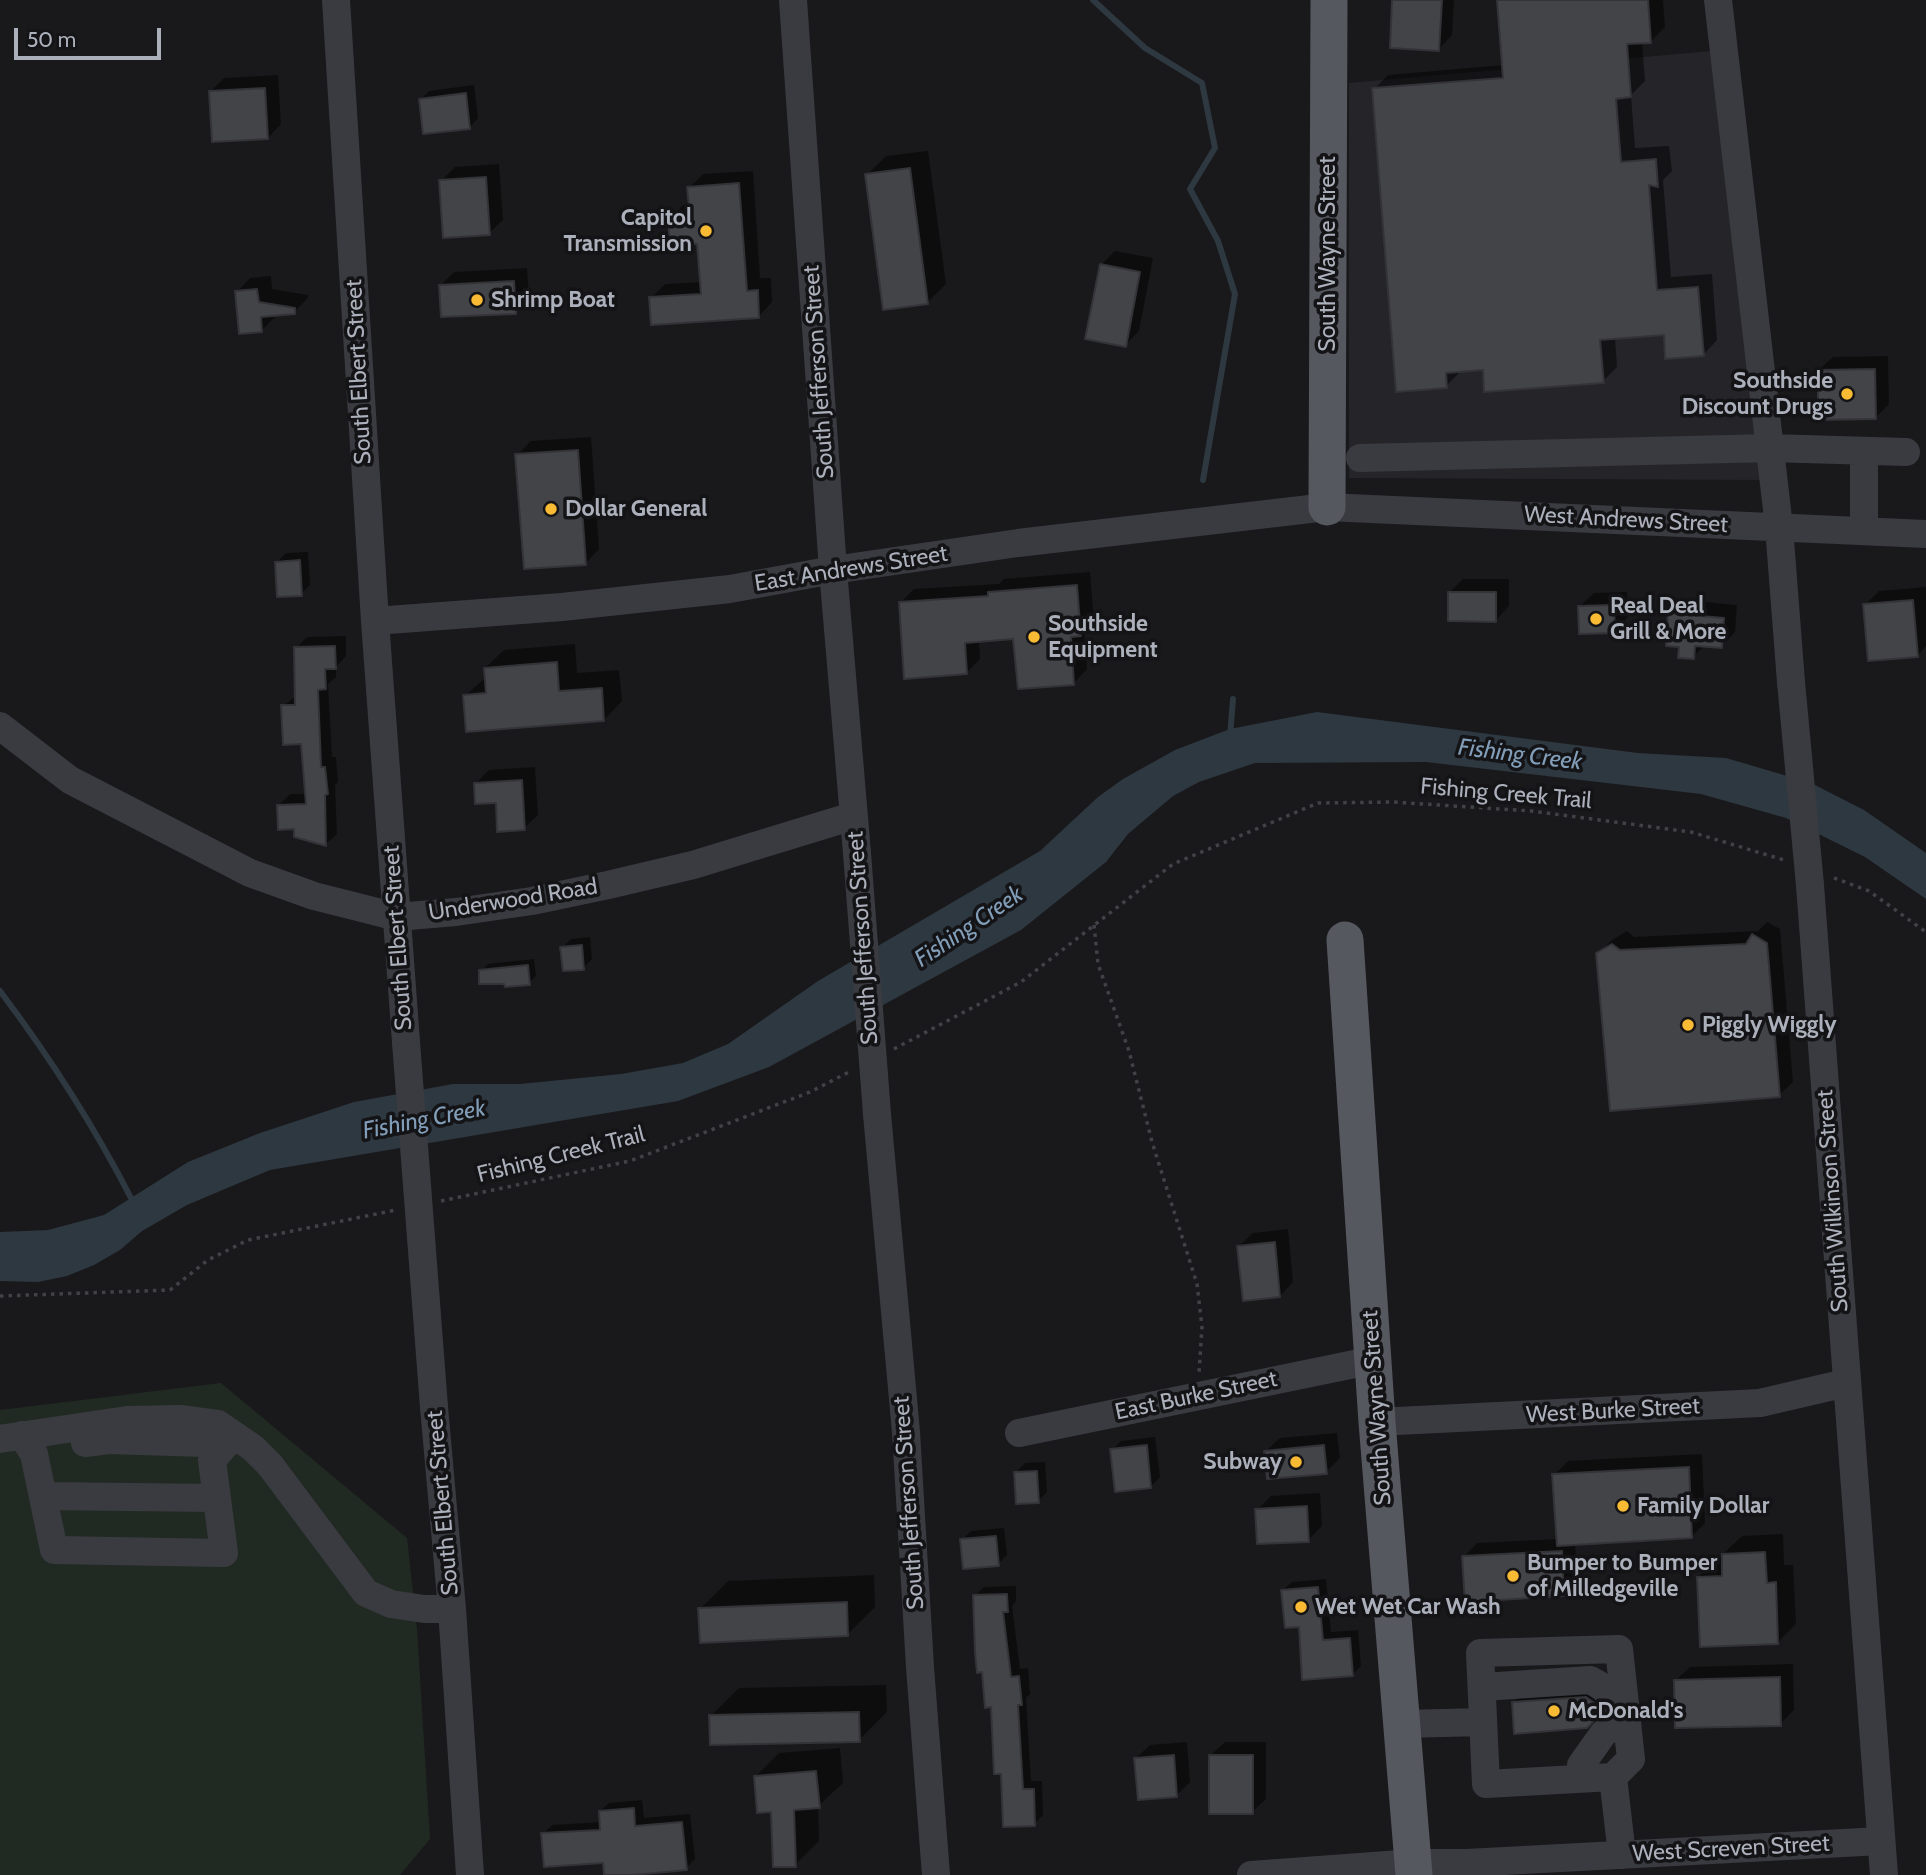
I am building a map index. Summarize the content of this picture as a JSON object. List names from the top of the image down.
{
  "streets": {
    "main road": ["South Wayne Street"],
    "street": [
      "South Elbert Street",
      "South Jefferson Street",
      "West Andrews Street",
      "East Andrews Street",
      "Underwood Road",
      "South Wilkinson Street",
      "East Burke Street",
      "West Burke Street",
      "West Screven Street"
    ],
    "path": ["Fishing Creek Trail"]
  },
  "crossings": [
    ["South Wayne Street", "West Andrews Street"],
    ["South Wayne Street", "East Andrews Street"],
    ["South Wayne Street", "East Burke Street"],
    ["South Wayne Street", "West Burke Street"],
    ["South Wayne Street", "West Screven Street"],
    ["South Elbert Street", "East Andrews Street"],
    ["South Elbert Street", "Underwood Road"],
    ["South Jefferson Street", "East Andrews Street"],
    ["South Jefferson Street", "Underwood Road"],
    ["West Andrews Street", "East Andrews Street"],
    ["West Andrews Street", "South Wilkinson Street"],
    ["South Wilkinson Street", "West Burke Street"],
    ["South Wilkinson Street", "West Screven Street"]
  ],
  "water": ["Fishing Creek"],
  "places": [
    "Capitol Transmission",
    "Shrimp Boat",
    "Southside Discount Drugs",
    "Dollar General",
    "Real Deal Grill & More",
    "Southside Equipment",
    "Piggly Wiggly",
    "Subway",
    "Family Dollar",
    "Bumper to Bumper of Milledgeville",
    "Wet Wet Car Wash",
    "McDonald's"
  ],
  "scale_bar": "50 m"
}
